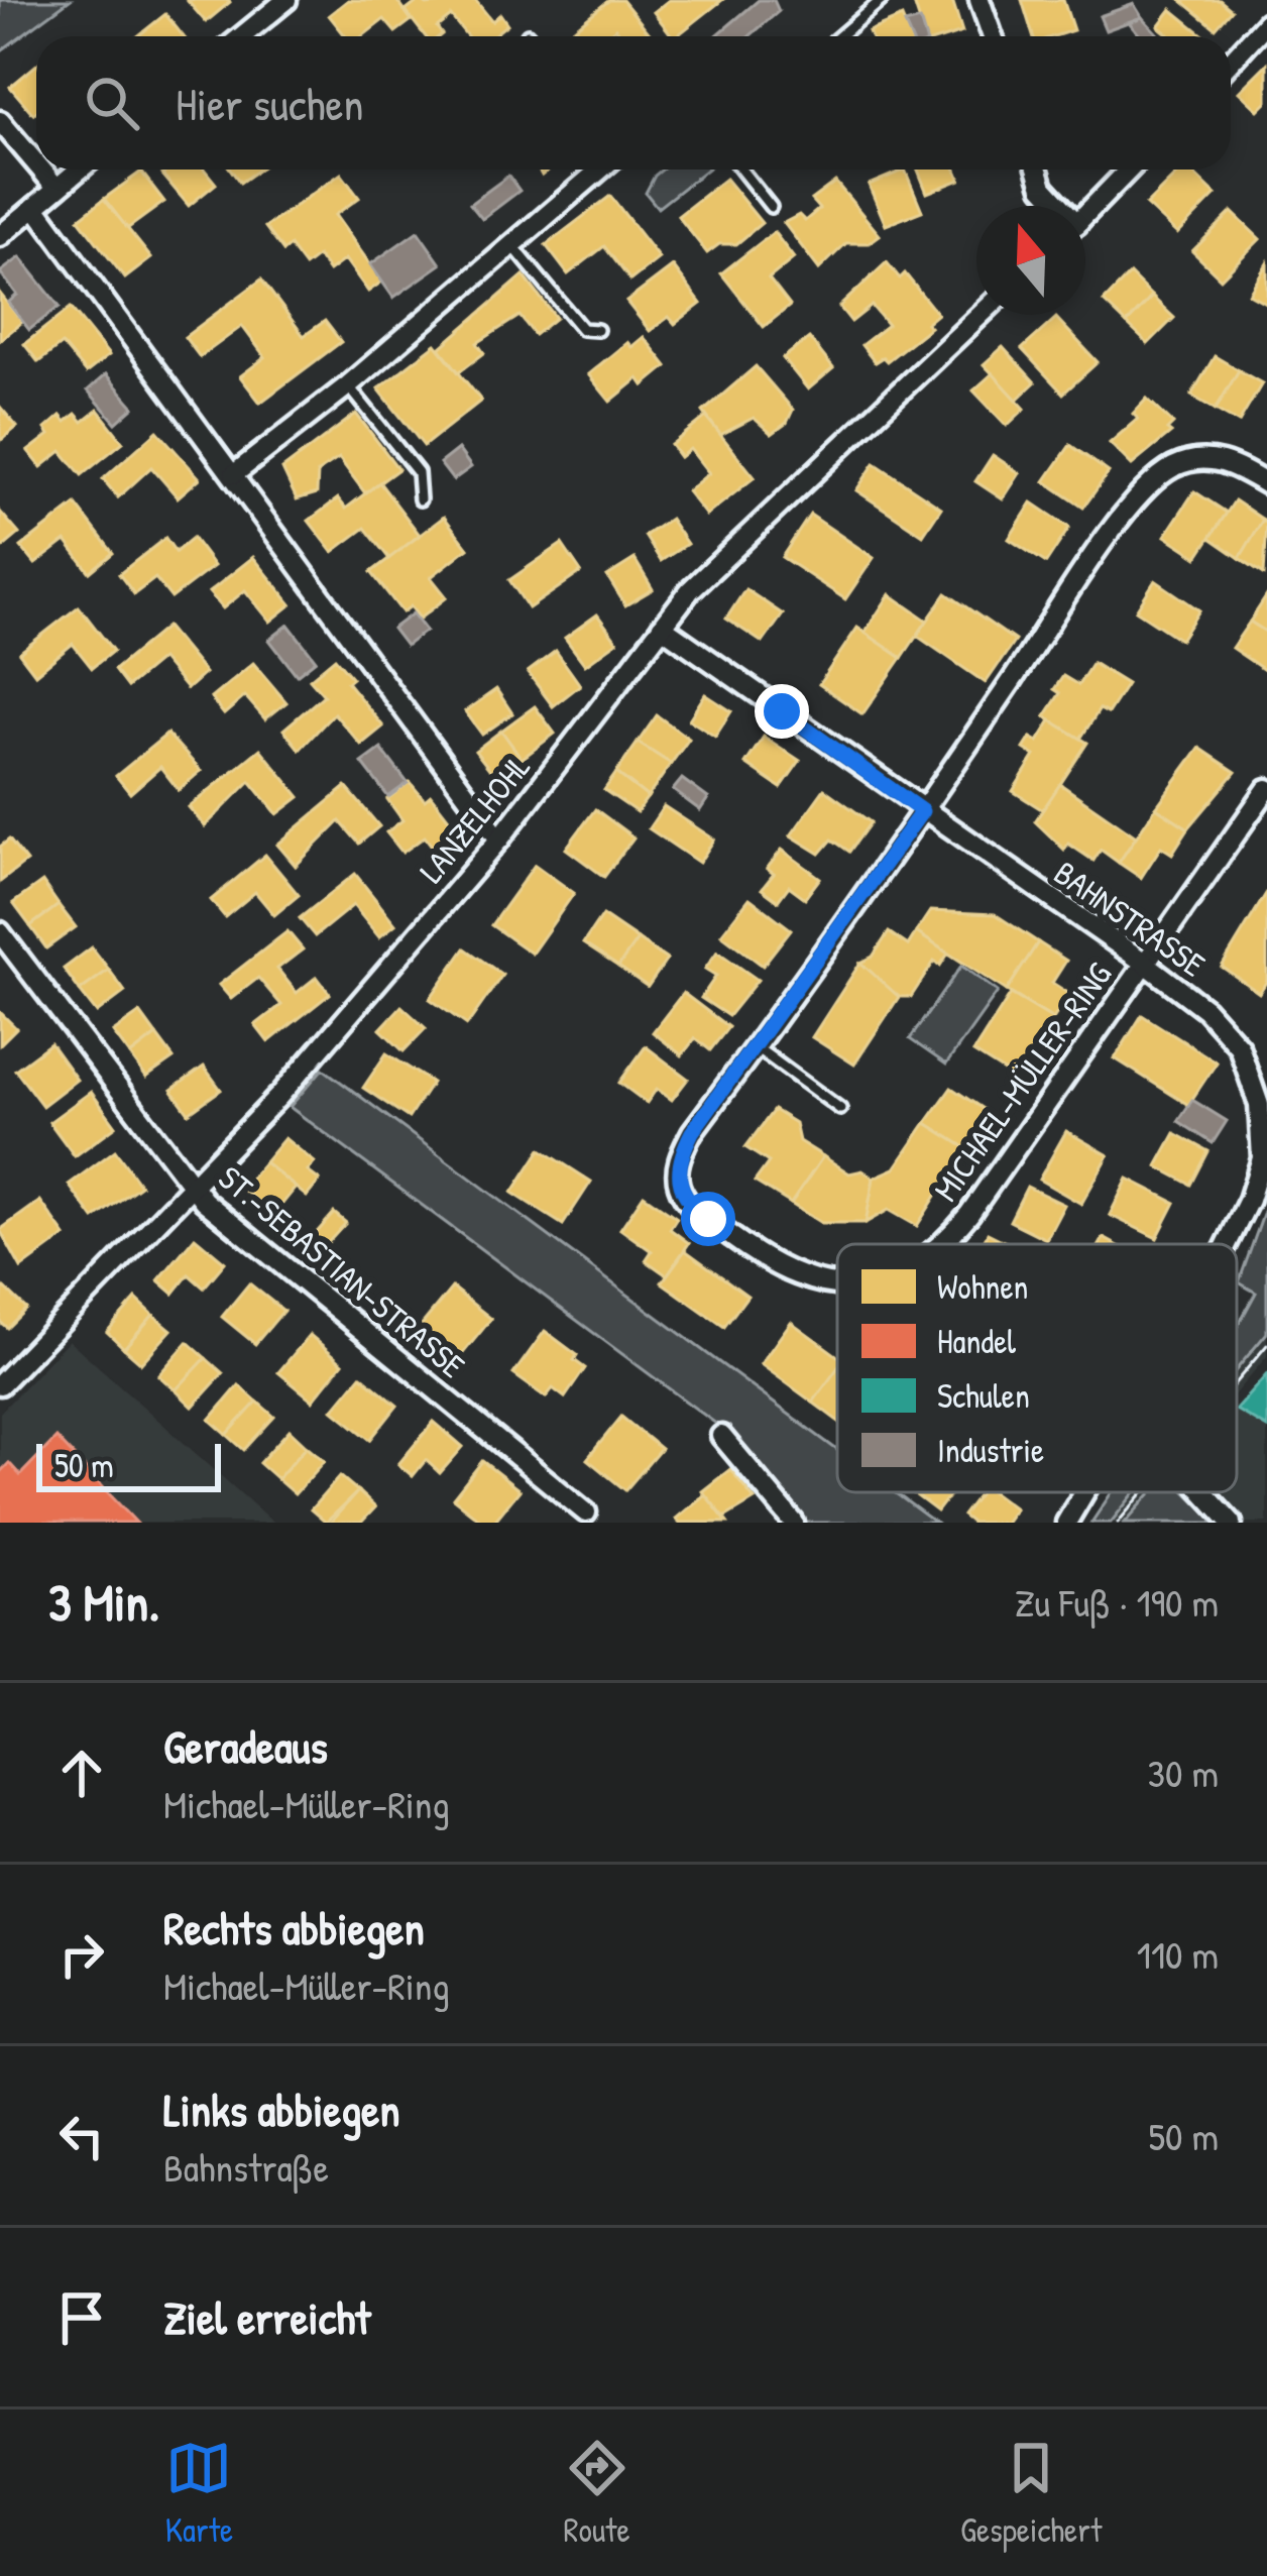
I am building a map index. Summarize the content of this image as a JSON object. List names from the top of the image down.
{
  "streets": {
    "street": [
      "LANZELHOHL",
      "BAHNSTRASSE",
      "MICHAEL-MÜLLER-RING",
      "ST.-SEBASTIAN-STRASSE"
    ]
  },
  "crossings": [
    ["LANZELHOHL", "BAHNSTRASSE"],
    ["LANZELHOHL", "ST.-SEBASTIAN-STRASSE"],
    ["BAHNSTRASSE", "MICHAEL-MÜLLER-RING"]
  ],
  "legend": [
    "Wohnen",
    "Handel",
    "Schulen",
    "Industrie"
  ],
  "scale_bar": "50 m",
  "north": "top",
  "page": {
    "search": "Hier suchen",
    "scale": "50 m",
    "heading": ["3 Min.", "Zu Fuß · 190 m"],
    "list": [
      ["Geradeaus", "Michael-Müller-Ring", "30 m"],
      ["Rechts abbiegen", "Michael-Müller-Ring", "110 m"],
      ["Links abbiegen", "Bahnstraße", "50 m"],
      "Ziel erreicht"
    ],
    "nav": ["Karte", "Route", "Gespeichert"]
  }
}
